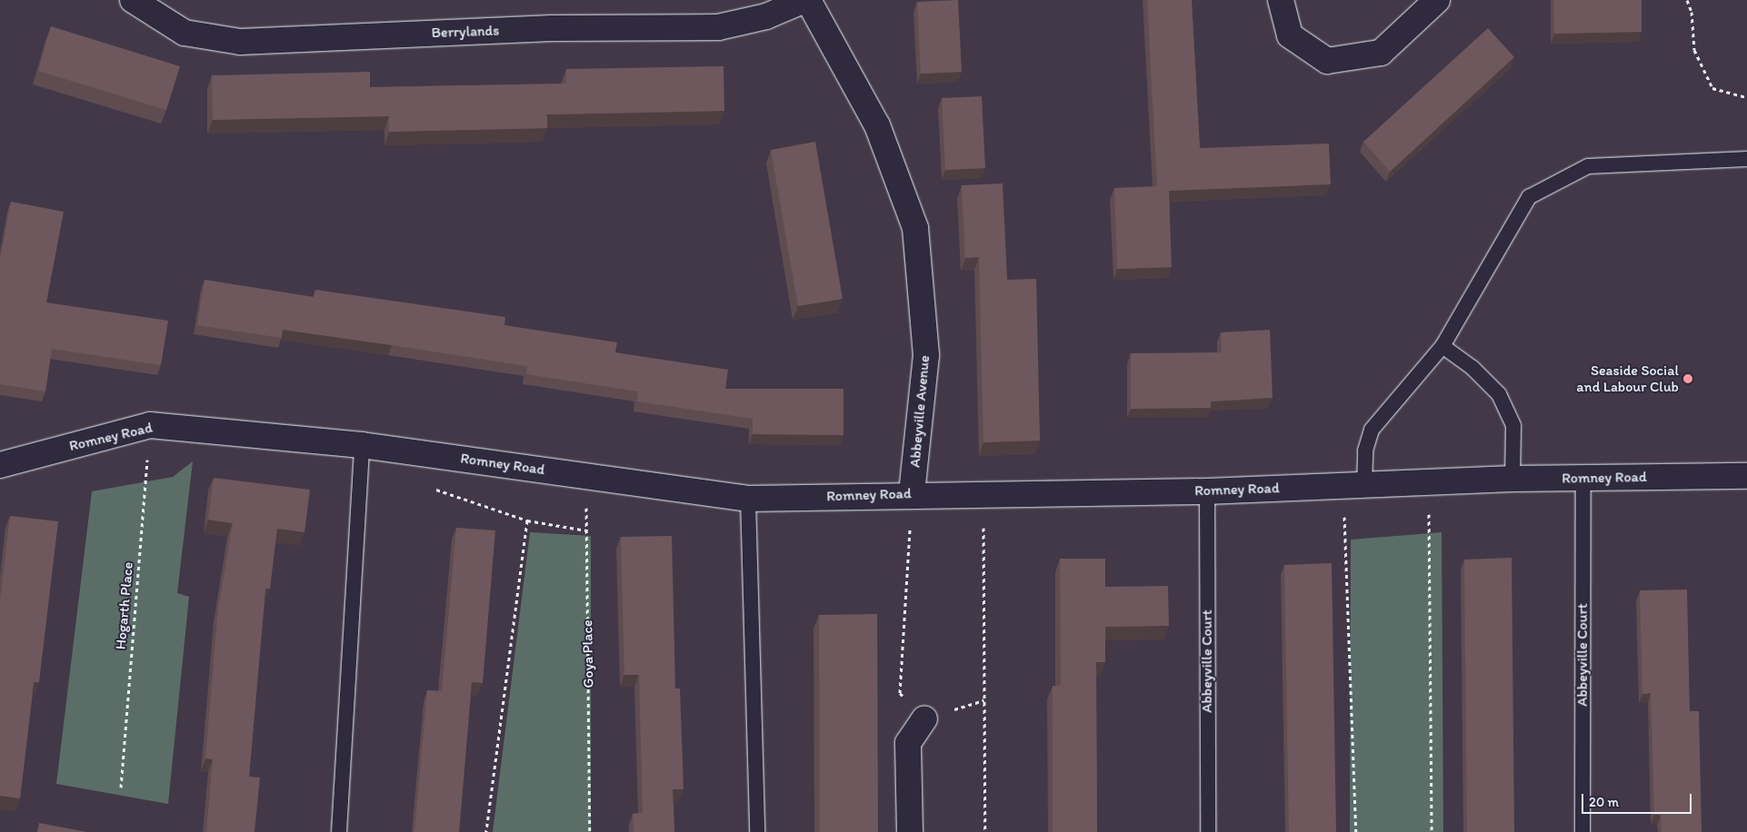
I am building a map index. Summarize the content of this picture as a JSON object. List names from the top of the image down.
{
  "streets": {
    "street": ["Berrylands", "Abbeyville Avenue", "Romney Road"],
    "lane": ["Abbeyville Court"],
    "path": ["Hogarth Place", "Goya Place"]
  },
  "crossings": [
    ["Berrylands", "Abbeyville Avenue"],
    ["Abbeyville Avenue", "Romney Road"],
    ["Romney Road", "Hogarth Place"],
    ["Romney Road", "Goya Place"],
    ["Romney Road", "Abbeyville Court"]
  ],
  "places": ["Seaside Social and Labour Club"],
  "scale_bar": "20 m"
}
